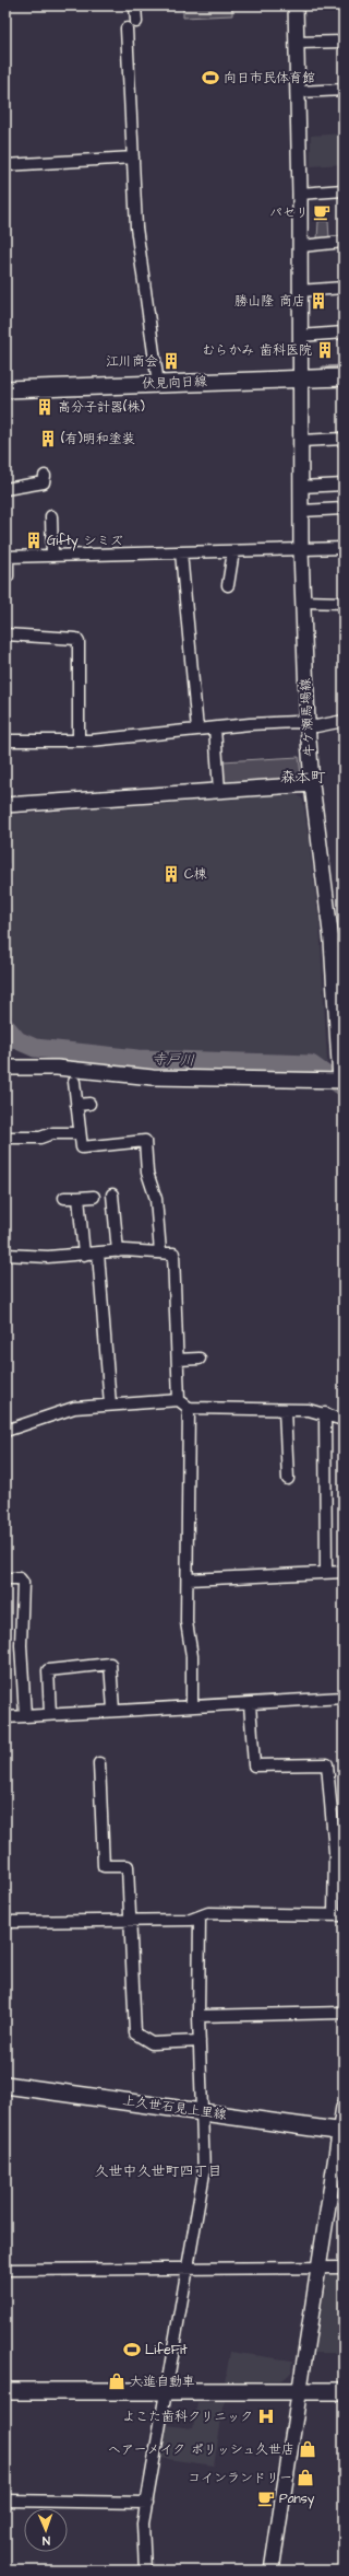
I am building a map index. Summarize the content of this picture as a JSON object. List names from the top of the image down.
{
  "streets": {
    "main road": ["伏見向日線", "上久世石見上里線"],
    "street": ["牛ケ瀬馬場線"]
  },
  "crossings": [
    ["伏見向日線", "牛ケ瀬馬場線"]
  ],
  "districts": ["森本町", "久世中久世町四丁目"],
  "water": ["寺戸川"],
  "places": {
    "sports": ["向日市民体育館", "LifeFit"],
    "cafe": ["パセリ", "Pansy"],
    "building": [
      "勝山隆 商店",
      "むらかみ 歯科医院",
      "江川商会",
      "高分子計器(株)",
      "(有)明和塗装",
      "Gifty シミズ",
      "C棟"
    ],
    "shop": ["大進自動車", "ヘアーメイク ポリッシュ久世店", "コインランドリー"],
    "hospital": ["よこた歯科クリニック"]
  },
  "north": "bottom"
}
